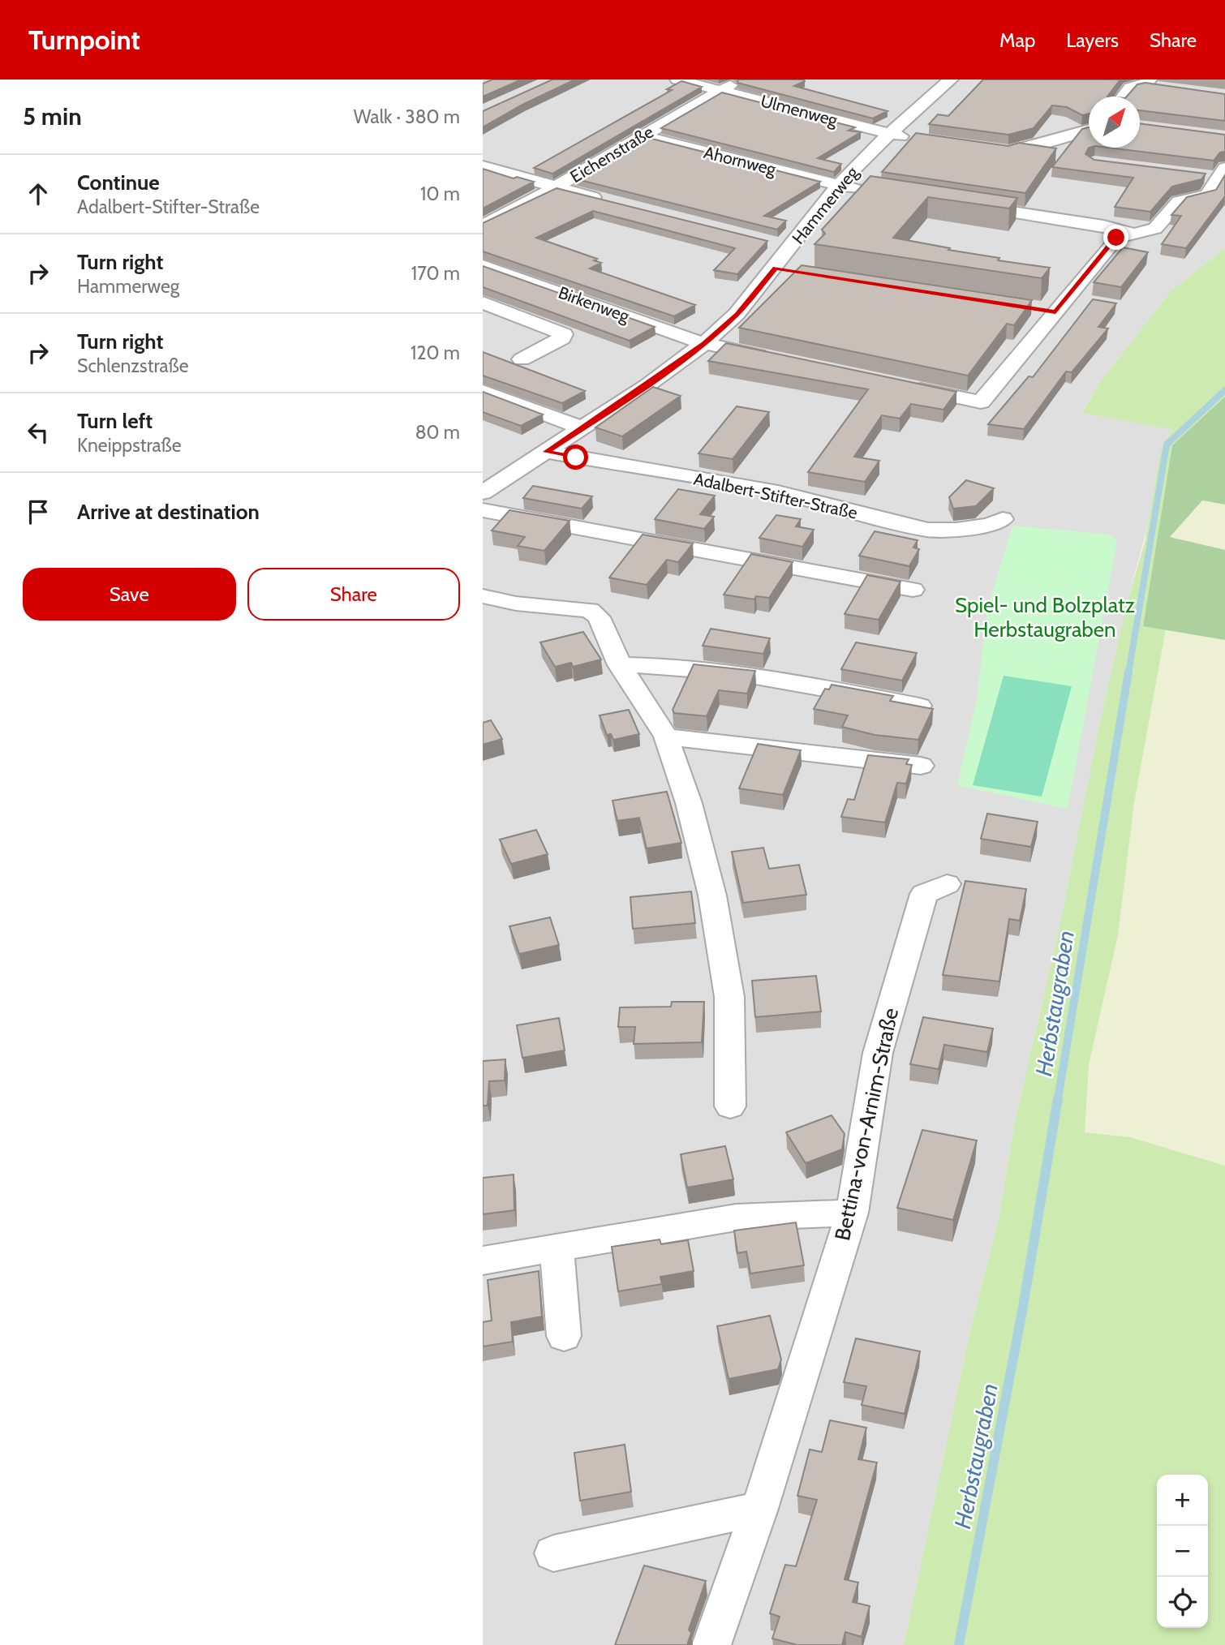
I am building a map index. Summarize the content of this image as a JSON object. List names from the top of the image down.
{
  "streets": {
    "street": [
      "Ulmenweg",
      "Eichenstraße",
      "Ahornweg",
      "Hammerweg",
      "Birkenweg",
      "Adalbert-Stifter-Straße",
      "Bettina-von-Arnim-Straße"
    ]
  },
  "crossings": [
    ["Ulmenweg", "Eichenstraße"],
    ["Ulmenweg", "Hammerweg"],
    ["Eichenstraße", "Ahornweg"],
    ["Ahornweg", "Hammerweg"],
    ["Hammerweg", "Birkenweg"],
    ["Hammerweg", "Adalbert-Stifter-Straße"]
  ],
  "water": ["Herbstaugraben"],
  "parks": ["Spiel- und Bolzplatz Herbstaugraben"],
  "north": "top right",
  "page": {
    "header": "Turnpoint",
    "nav": ["Map", "Layers", "Share"],
    "heading": ["5 min", "Walk · 380 m"],
    "list": [
      ["Continue", "Adalbert-Stifter-Straße", "10 m"],
      ["Turn right", "Hammerweg", "170 m"],
      ["Turn right", "Schlenzstraße", "120 m"],
      ["Turn left", "Kneippstraße", "80 m"],
      "Arrive at destination"
    ],
    "buttons": ["Save", "Share"],
    "map_buttons": ["+", "−"]
  }
}
